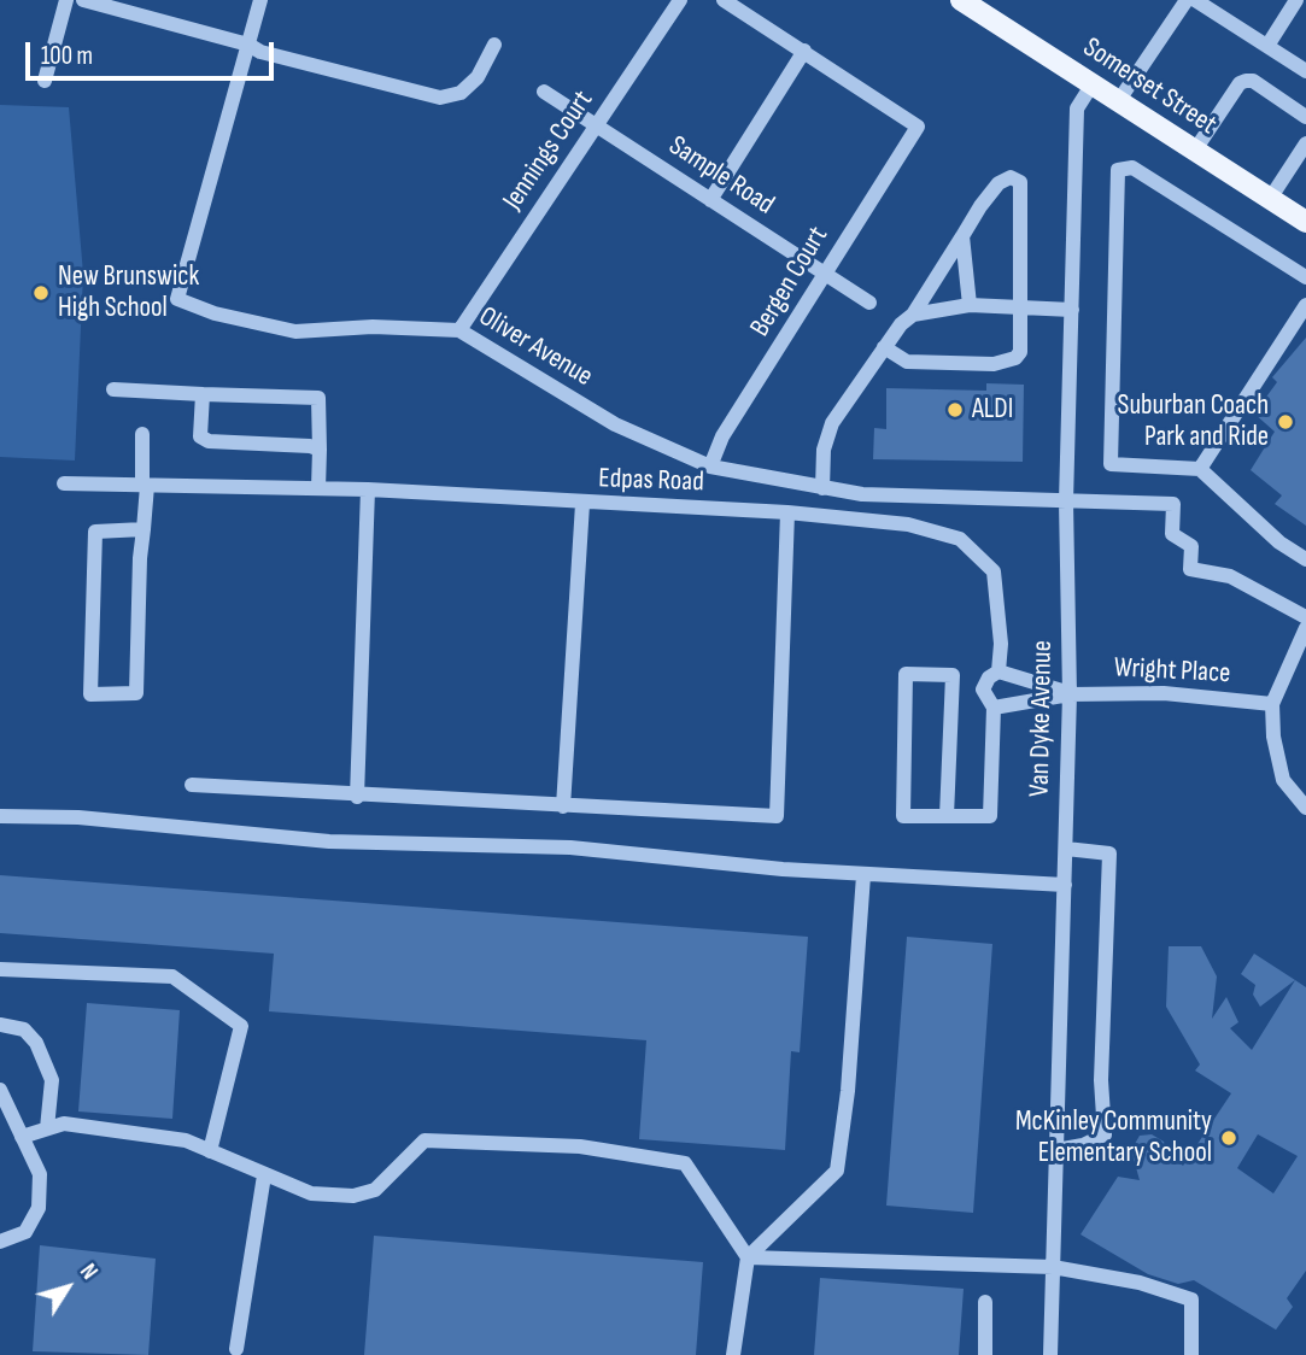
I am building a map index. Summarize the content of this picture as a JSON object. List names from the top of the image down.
{
  "streets": {
    "main road": ["Somerset Street"],
    "street": [
      "Jennings Court",
      "Sample Road",
      "Bergen Court",
      "Oliver Avenue",
      "Edpas Road",
      "Wright Place",
      "Van Dyke Avenue"
    ]
  },
  "crossings": [
    ["Somerset Street", "Van Dyke Avenue"],
    ["Jennings Court", "Sample Road"],
    ["Jennings Court", "Oliver Avenue"],
    ["Sample Road", "Bergen Court"],
    ["Bergen Court", "Oliver Avenue"],
    ["Oliver Avenue", "Van Dyke Avenue"],
    ["Wright Place", "Van Dyke Avenue"]
  ],
  "places": [
    "New Brunswick High School",
    "ALDI",
    "Suburban Coach Park and Ride",
    "McKinley Community Elementary School"
  ],
  "scale_bar": "100 m",
  "north": "top right"
}
